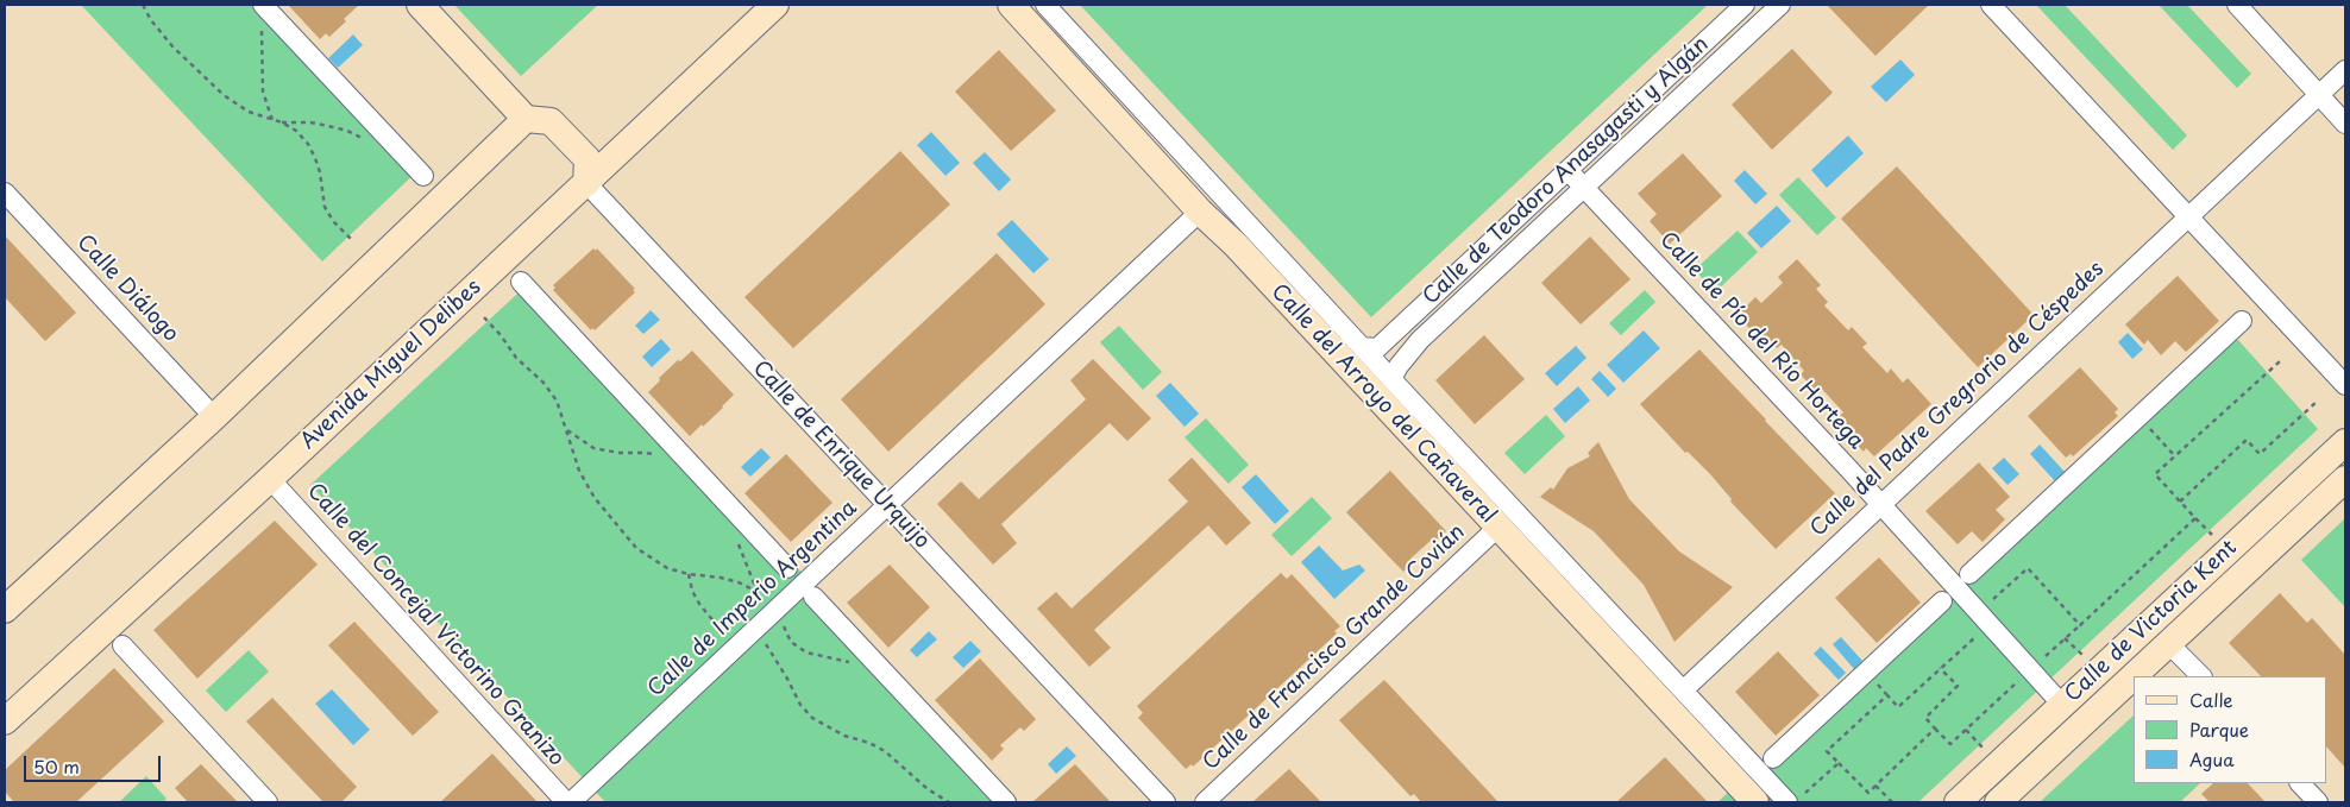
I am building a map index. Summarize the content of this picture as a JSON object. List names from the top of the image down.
{
  "streets": {
    "main road": ["Avenida Miguel Delibes", "Calle del Arroyo del Cañaveral", "Calle de Victoria Kent"],
    "street": [
      "Calle de Teodoro Anasagasti y Algán",
      "Calle Diálogo",
      "Calle de Pío del Río Hortega",
      "Calle del Padre Gregrorio de Céspedes",
      "Calle de Enrique Urquijo",
      "Calle de Imperio Argentina",
      "Calle del Concejal Victorino Granizo",
      "Calle de Francisco Grande Covián"
    ]
  },
  "crossings": [
    ["Calle de Teodoro Anasagasti y Algán", "Calle de Pío del Río Hortega"],
    ["Calle de Teodoro Anasagasti y Algán", "Calle del Arroyo del Cañaveral"],
    ["Calle de Pío del Río Hortega", "Calle del Padre Gregrorio de Céspedes"],
    ["Calle de Pío del Río Hortega", "Calle de Victoria Kent"],
    ["Avenida Miguel Delibes", "Calle de Enrique Urquijo"],
    ["Avenida Miguel Delibes", "Calle del Concejal Victorino Granizo"],
    ["Calle del Padre Gregrorio de Céspedes", "Calle del Arroyo del Cañaveral"],
    ["Calle del Arroyo del Cañaveral", "Calle de Imperio Argentina"],
    ["Calle del Arroyo del Cañaveral", "Calle de Francisco Grande Covián"],
    ["Calle de Enrique Urquijo", "Calle de Imperio Argentina"]
  ],
  "legend": ["Calle", "Parque", "Agua"],
  "scale_bar": "50 m"
}
